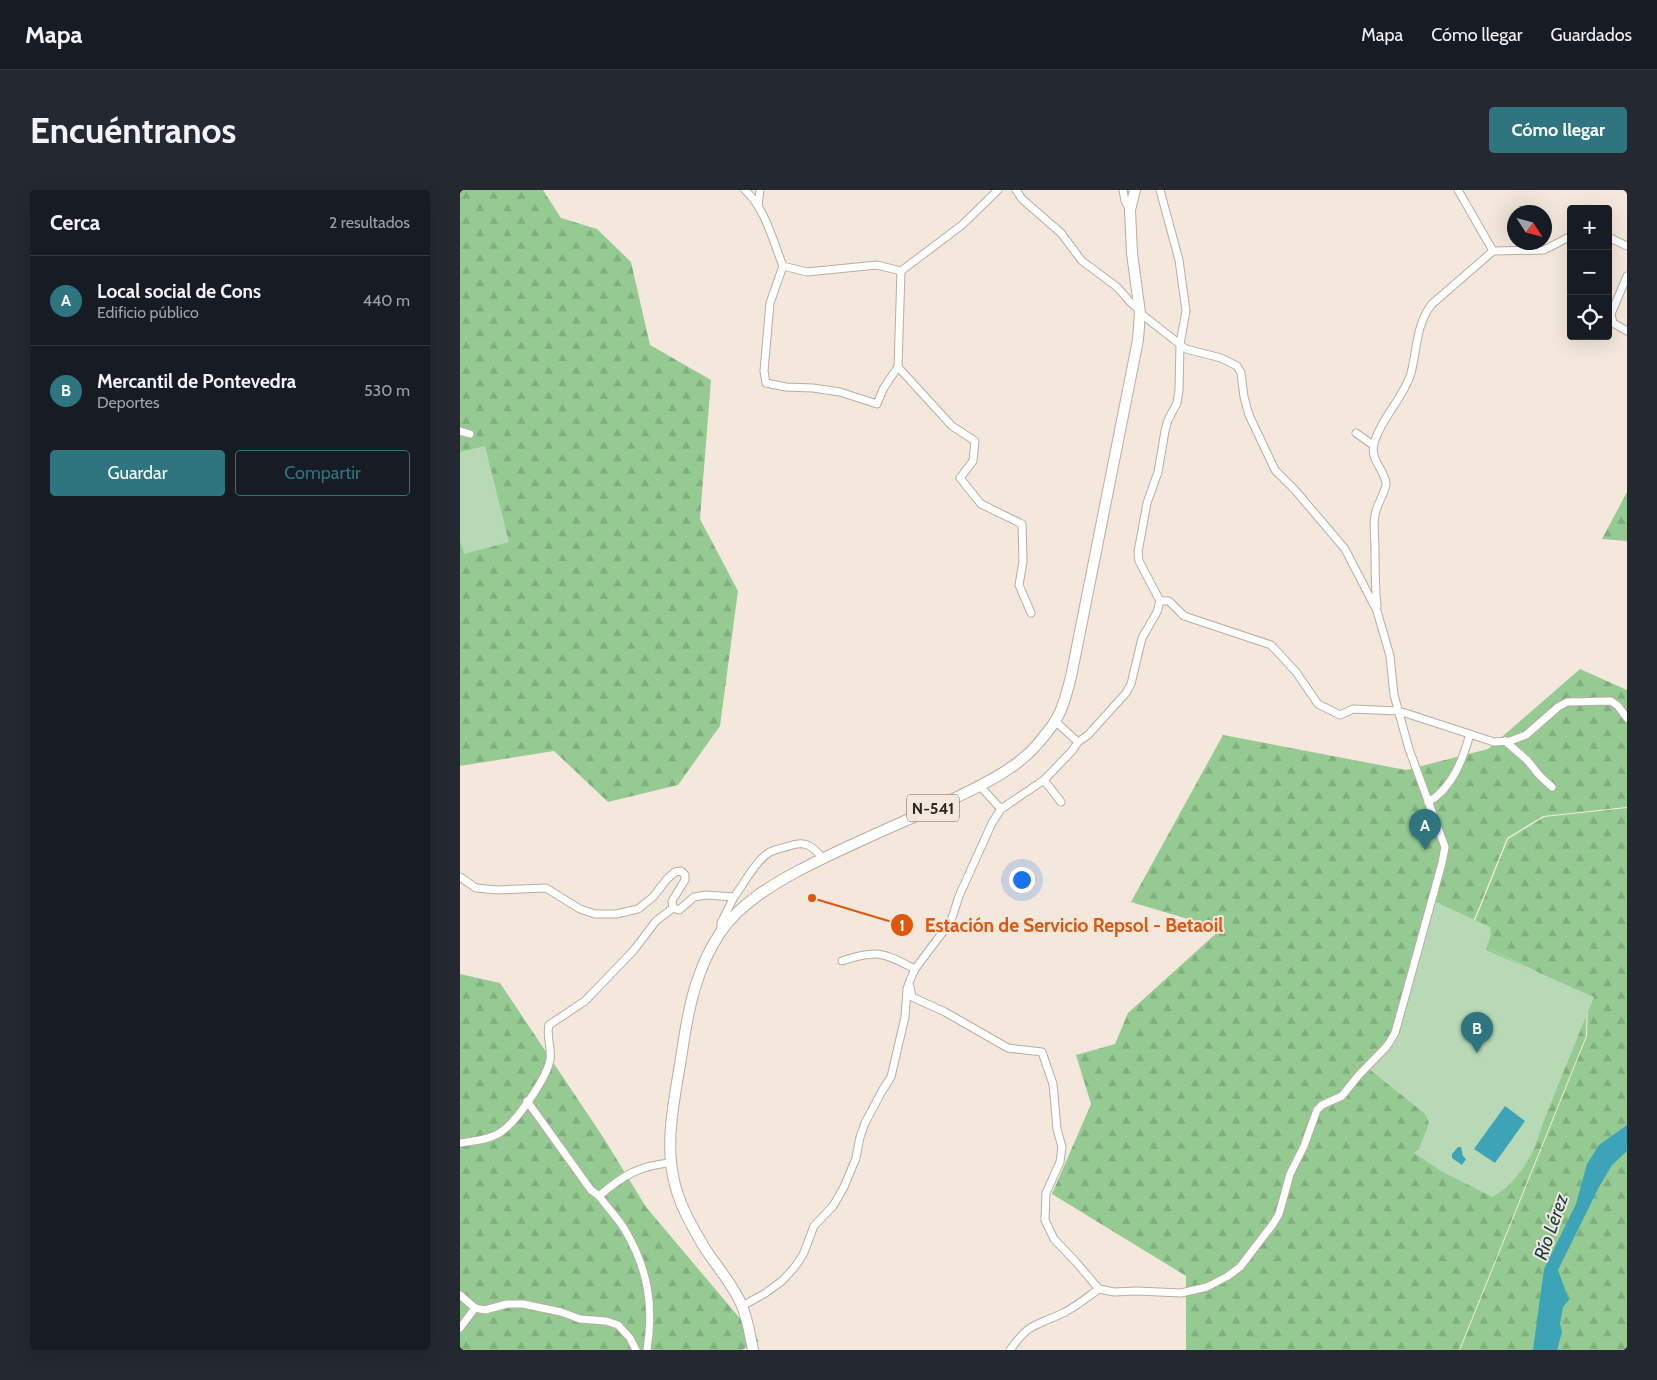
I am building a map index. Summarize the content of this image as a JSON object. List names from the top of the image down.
{
  "streets": {
    "highway": ["N-541"]
  },
  "water": ["Río Lérez"],
  "places": ["Estación de Servicio Repsol - Betaoil"],
  "north": "bottom right",
  "page": {
    "header": "Mapa",
    "nav": ["Mapa", "Cómo llegar", "Guardados"],
    "buttons": [
      "Cómo llegar",
      ["Guardar", "Compartir"]
    ],
    "title": "Encuéntranos",
    "heading": ["Cerca", "2 resultados"],
    "map_buttons": ["+", "−"],
    "list": [
      {
        "mark": "A",
        "name": "Local social de Cons",
        "note": "Edificio público",
        "value": "440 m"
      },
      {
        "mark": "B",
        "name": "Mercantil de Pontevedra",
        "note": "Deportes",
        "value": "530 m"
      }
    ],
    "pins": ["A", "B"]
  }
}
